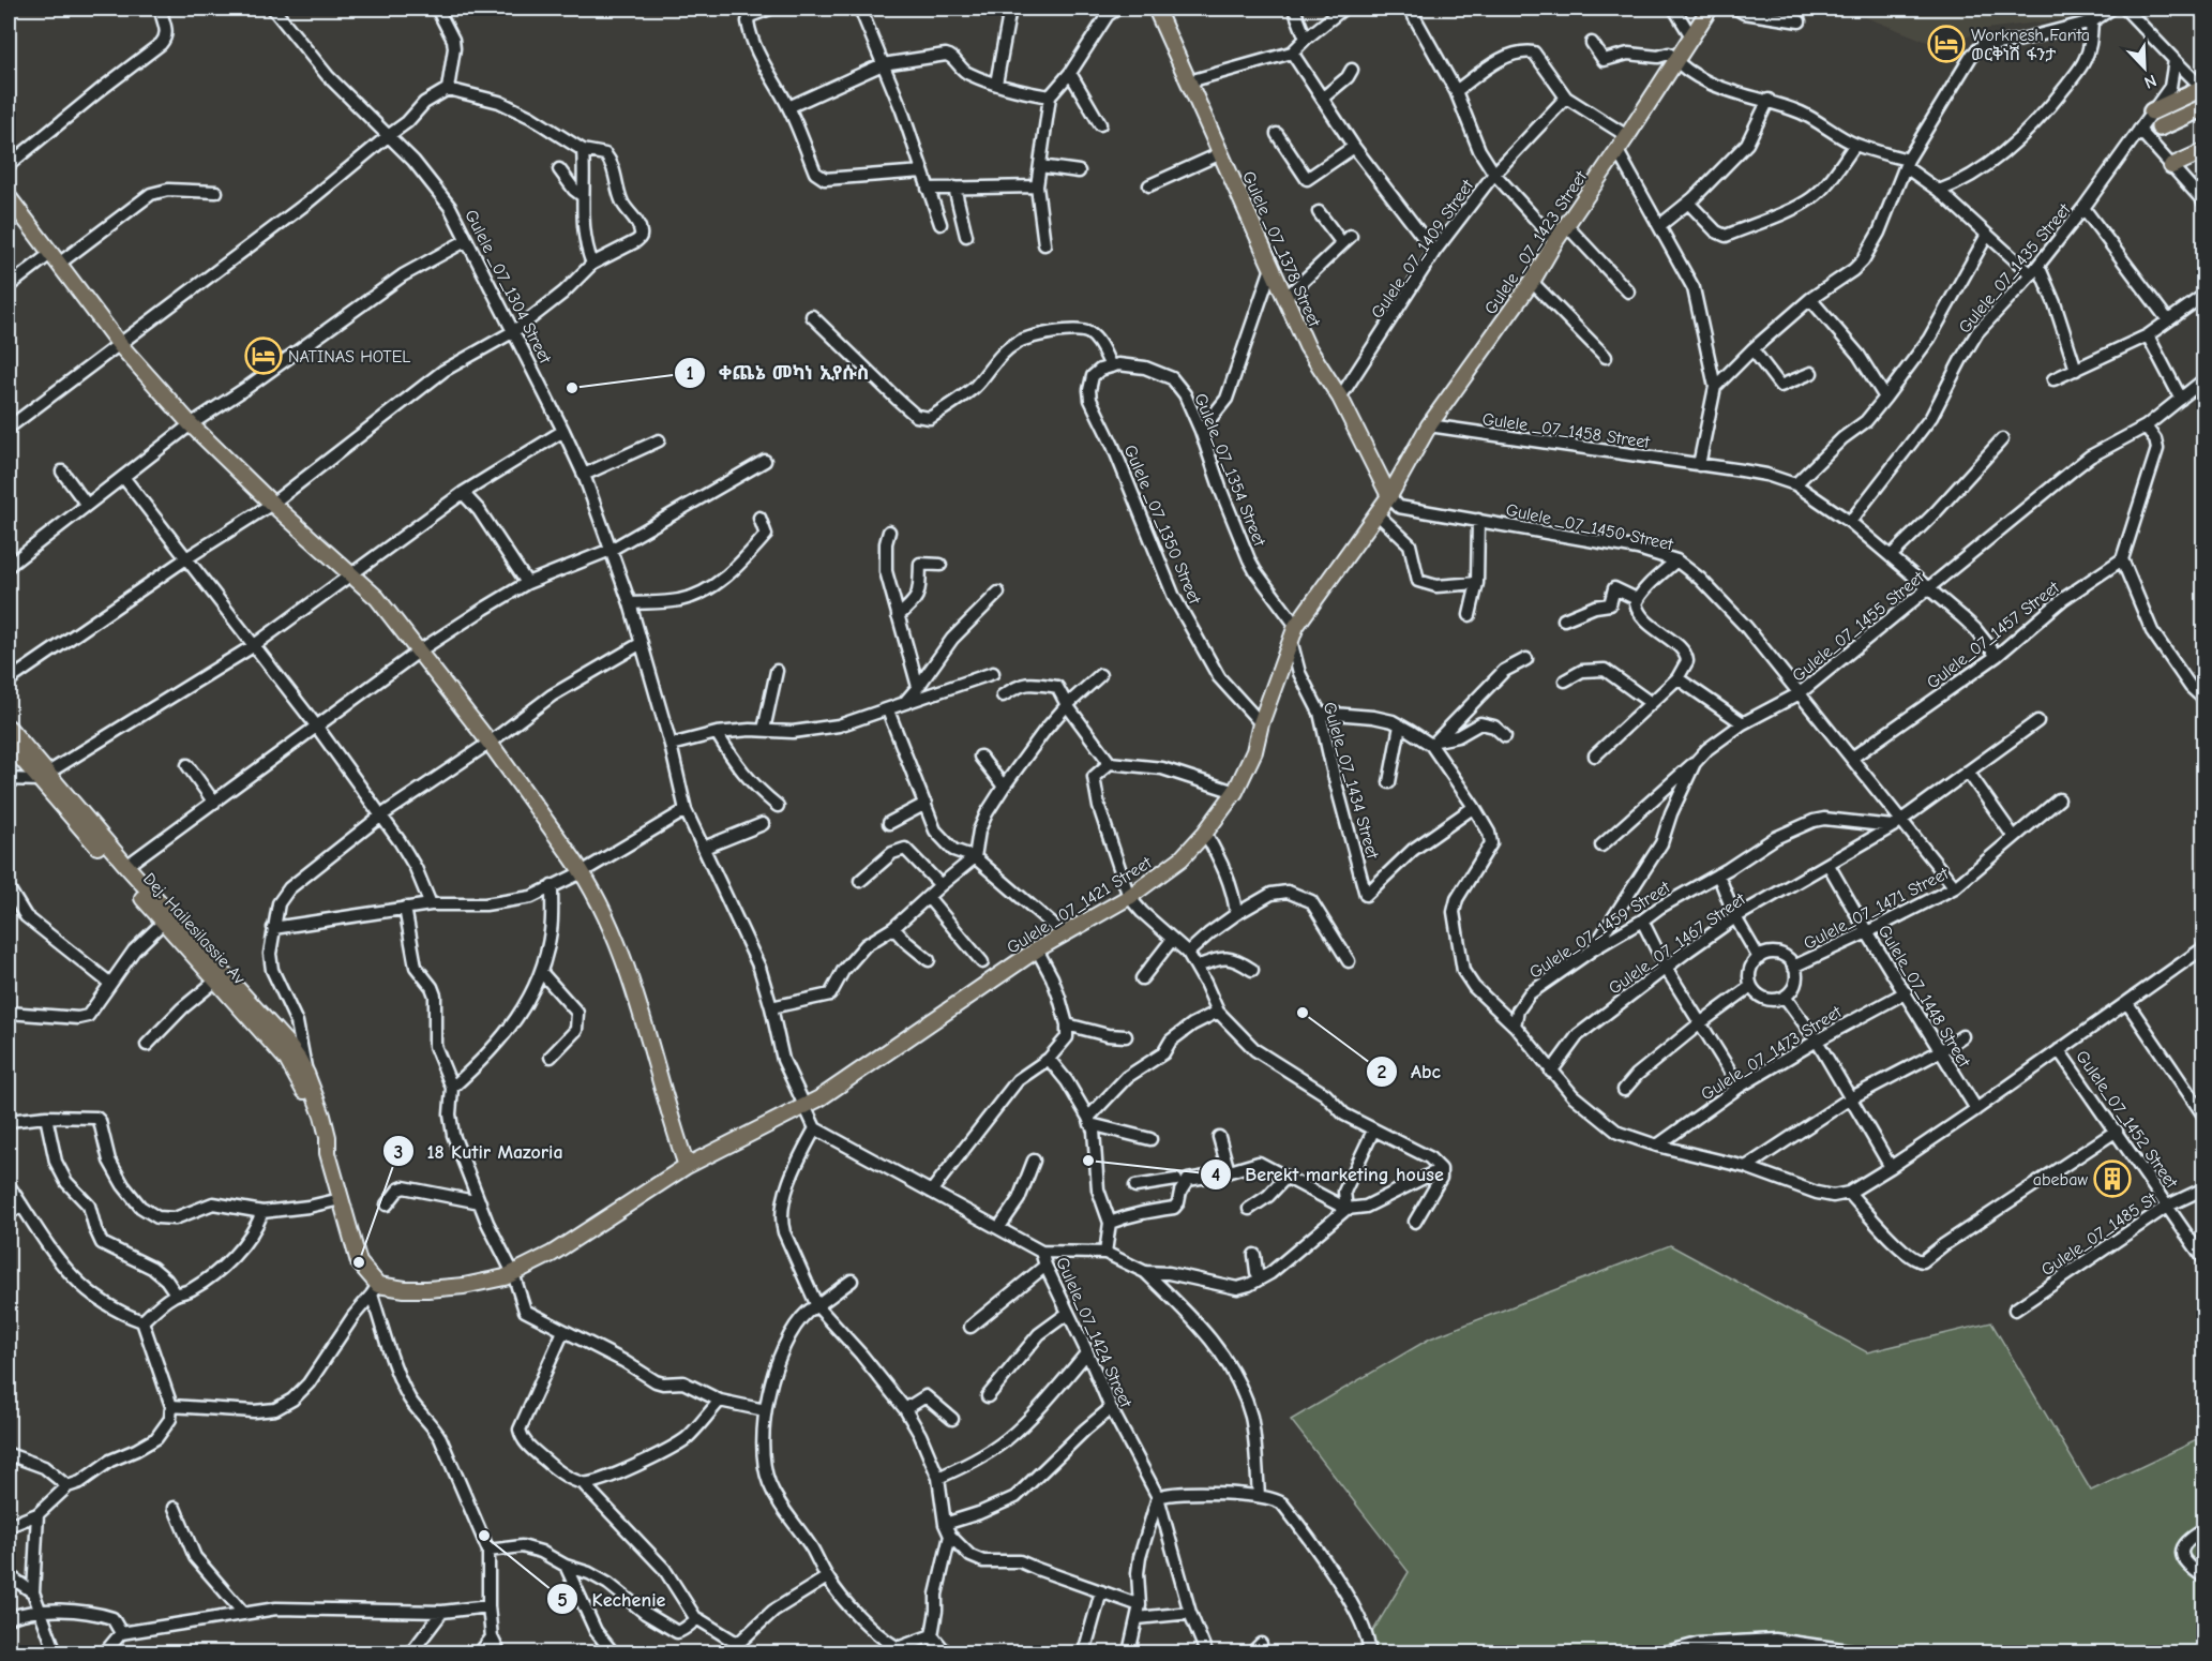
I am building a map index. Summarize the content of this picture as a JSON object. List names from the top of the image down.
{
  "streets": {
    "main road": [
      "Gulele _07_1423 Street",
      "Gulele _07_1378 Street",
      "Gulele _07_1421 Street",
      "Dej. Hailesilassie Av"
    ],
    "street": [
      "Gulele_07_1409 Street",
      "Gulele_07_1435 Street",
      "Gulele _07_1304 Street",
      "Gulele _07_1458 Street",
      "Gulele_07_1354 Street",
      "Gulele _07_1350 Street",
      "Gulele _07_1450 Street",
      "Gulele_07_1455 Street",
      "Gulele_07_1457 Street",
      "Gulele_07_1434 Street",
      "Gulele_07_1471 Street",
      "Gulele_07_1459 Street",
      "Gulele_07_1467 Street",
      "Gulele_07_1448 Street",
      "Gulele_07_1473 Street",
      "Gulele_07_1452 Street",
      "Gulele_07_1485 St",
      "Gulele_07_1424 Street"
    ]
  },
  "crossings": [
    ["Gulele _07_1423 Street", "Gulele _07_1378 Street"],
    ["Gulele _07_1423 Street", "Gulele _07_1458 Street"],
    ["Gulele _07_1423 Street", "Gulele _07_1450 Street"],
    ["Gulele _07_1423 Street", "Gulele _07_1421 Street"],
    ["Gulele _07_1378 Street", "Gulele_07_1409 Street"],
    ["Gulele _07_1378 Street", "Gulele _07_1450 Street"],
    ["Gulele _07_1378 Street", "Gulele _07_1421 Street"],
    ["Gulele_07_1435 Street", "Gulele _07_1458 Street"],
    ["Gulele _07_1304 Street", "Gulele _07_1421 Street"],
    ["Gulele _07_1458 Street", "Gulele_07_1455 Street"],
    ["Gulele _07_1458 Street", "Gulele_07_1457 Street"],
    ["Gulele_07_1354 Street", "Gulele _07_1350 Street"],
    ["Gulele_07_1354 Street", "Gulele_07_1434 Street"],
    ["Gulele_07_1354 Street", "Gulele _07_1421 Street"],
    ["Gulele _07_1350 Street", "Gulele _07_1421 Street"],
    ["Gulele _07_1450 Street", "Gulele_07_1455 Street"],
    ["Gulele _07_1450 Street", "Gulele_07_1457 Street"],
    ["Gulele _07_1450 Street", "Gulele _07_1421 Street"],
    ["Gulele _07_1450 Street", "Gulele_07_1471 Street"],
    ["Gulele _07_1450 Street", "Gulele_07_1459 Street"],
    ["Gulele _07_1450 Street", "Gulele_07_1467 Street"],
    ["Gulele_07_1455 Street", "Gulele_07_1459 Street"],
    ["Gulele_07_1434 Street", "Gulele _07_1421 Street"],
    ["Gulele_07_1471 Street", "Gulele_07_1448 Street"],
    ["Gulele_07_1459 Street", "Gulele_07_1467 Street"],
    ["Gulele_07_1467 Street", "Gulele_07_1448 Street"],
    ["Gulele_07_1448 Street", "Gulele_07_1473 Street"],
    ["Gulele_07_1452 Street", "Gulele_07_1485 St"]
  ],
  "places": {
    "hotel": ["Worknesh Fanta ወርቅነሽ ፋንታ", "NATINAS HOTEL"],
    "other": [
      "ቀጨኔ መካነ ኢየሱስ",
      "Abc",
      "Berekt marketing house",
      "18 Kutir Mazoria",
      "Kechenie"
    ],
    "building": ["abebaw"]
  },
  "north": "bottom right"
}
